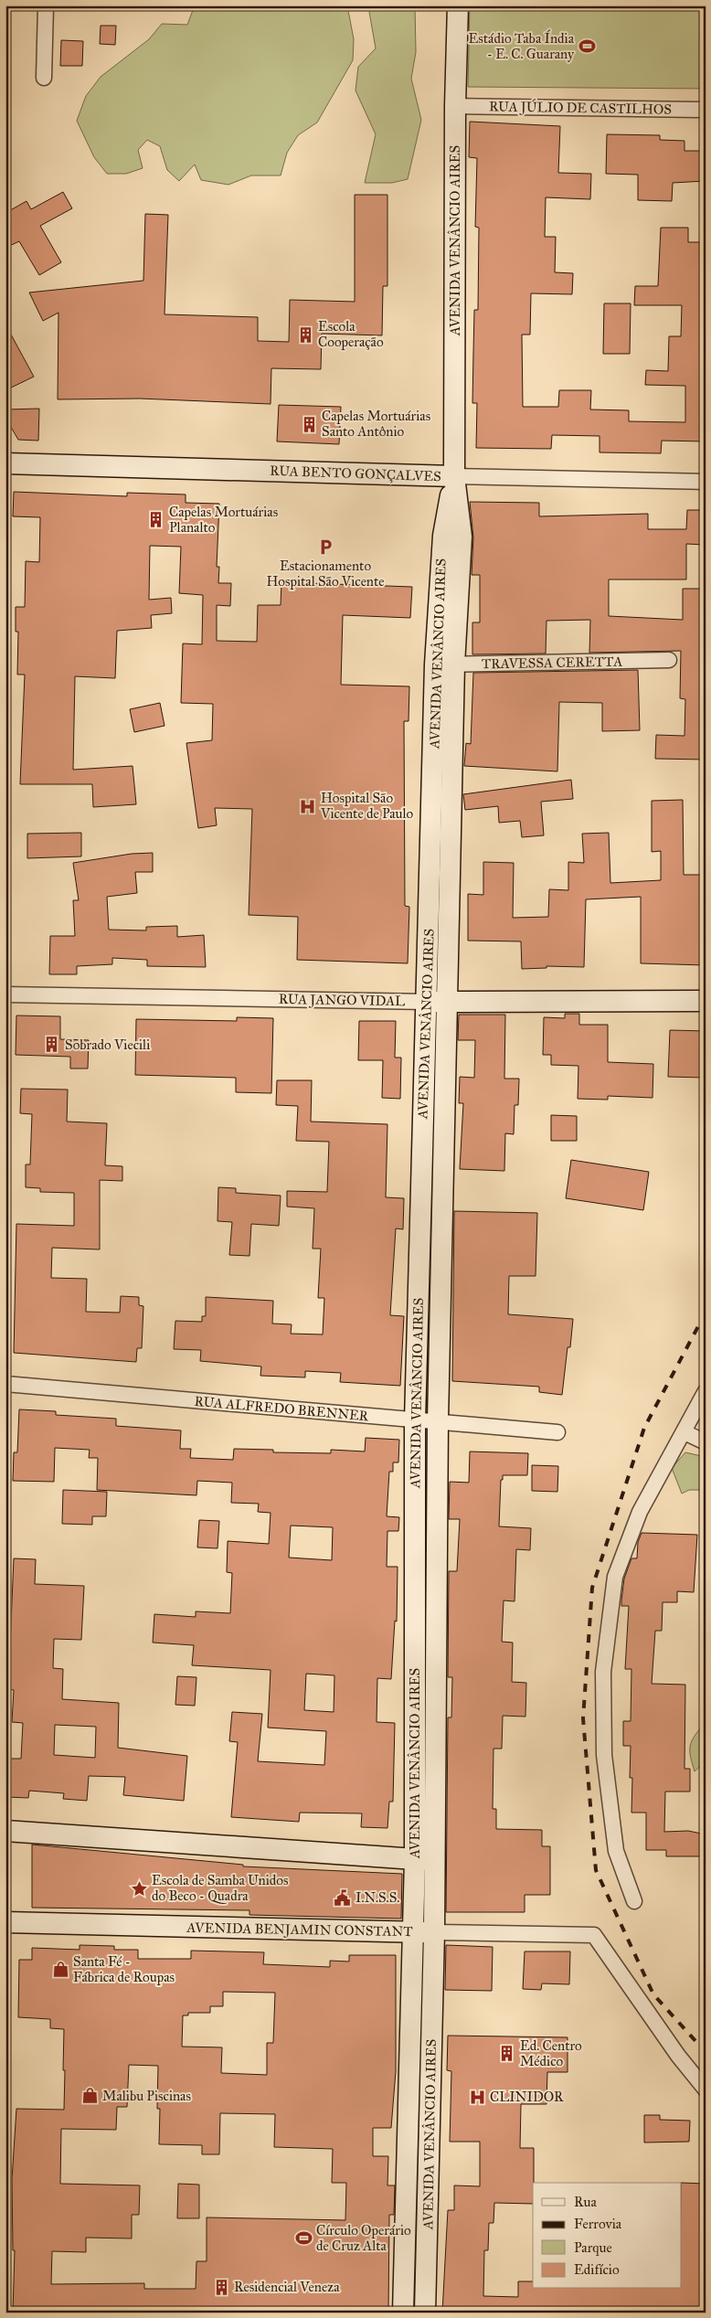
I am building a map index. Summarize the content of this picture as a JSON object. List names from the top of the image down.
{
  "streets": {
    "main road": [
      "AVENIDA VENÂNCIO AIRES",
      "RUA BENTO GONÇALVES",
      "RUA JANGO VIDAL",
      "AVENIDA BENJAMIN CONSTANT"
    ],
    "street": ["RUA JÚLIO DE CASTILHOS", "TRAVESSA CERETTA", "RUA ALFREDO BRENNER"]
  },
  "crossings": [
    ["RUA JÚLIO DE CASTILHOS", "AVENIDA VENÂNCIO AIRES"],
    ["AVENIDA VENÂNCIO AIRES", "RUA BENTO GONÇALVES"],
    ["AVENIDA VENÂNCIO AIRES", "TRAVESSA CERETTA"],
    ["AVENIDA VENÂNCIO AIRES", "RUA JANGO VIDAL"],
    ["AVENIDA VENÂNCIO AIRES", "RUA ALFREDO BRENNER"],
    ["AVENIDA VENÂNCIO AIRES", "AVENIDA BENJAMIN CONSTANT"]
  ],
  "places": {
    "sports": ["Estádio Taba Índia - E. C. Guarany", "Círculo Operário de Cruz Alta"],
    "building": [
      "Escola Cooperação",
      "Capelas Mortuárias Santo Antônio",
      "Capelas Mortuárias Planalto",
      "Sobrado Viecili",
      "Ed. Centro Médico",
      "Residencial Veneza"
    ],
    "parking": ["Estacionamento Hospital São Vicente"],
    "hospital": ["Hospital São Vicente de Paulo", "CLINIDOR"],
    "place": ["Escola de Samba Unidos do Beco - Quadra"],
    "public building": ["I.N.S.S."],
    "shop": ["Santa Fé - Fábrica de Roupas", "Malibu Piscinas"]
  },
  "legend": [
    "Rua",
    "Ferrovia",
    "Parque",
    "Edifício"
  ]
}
